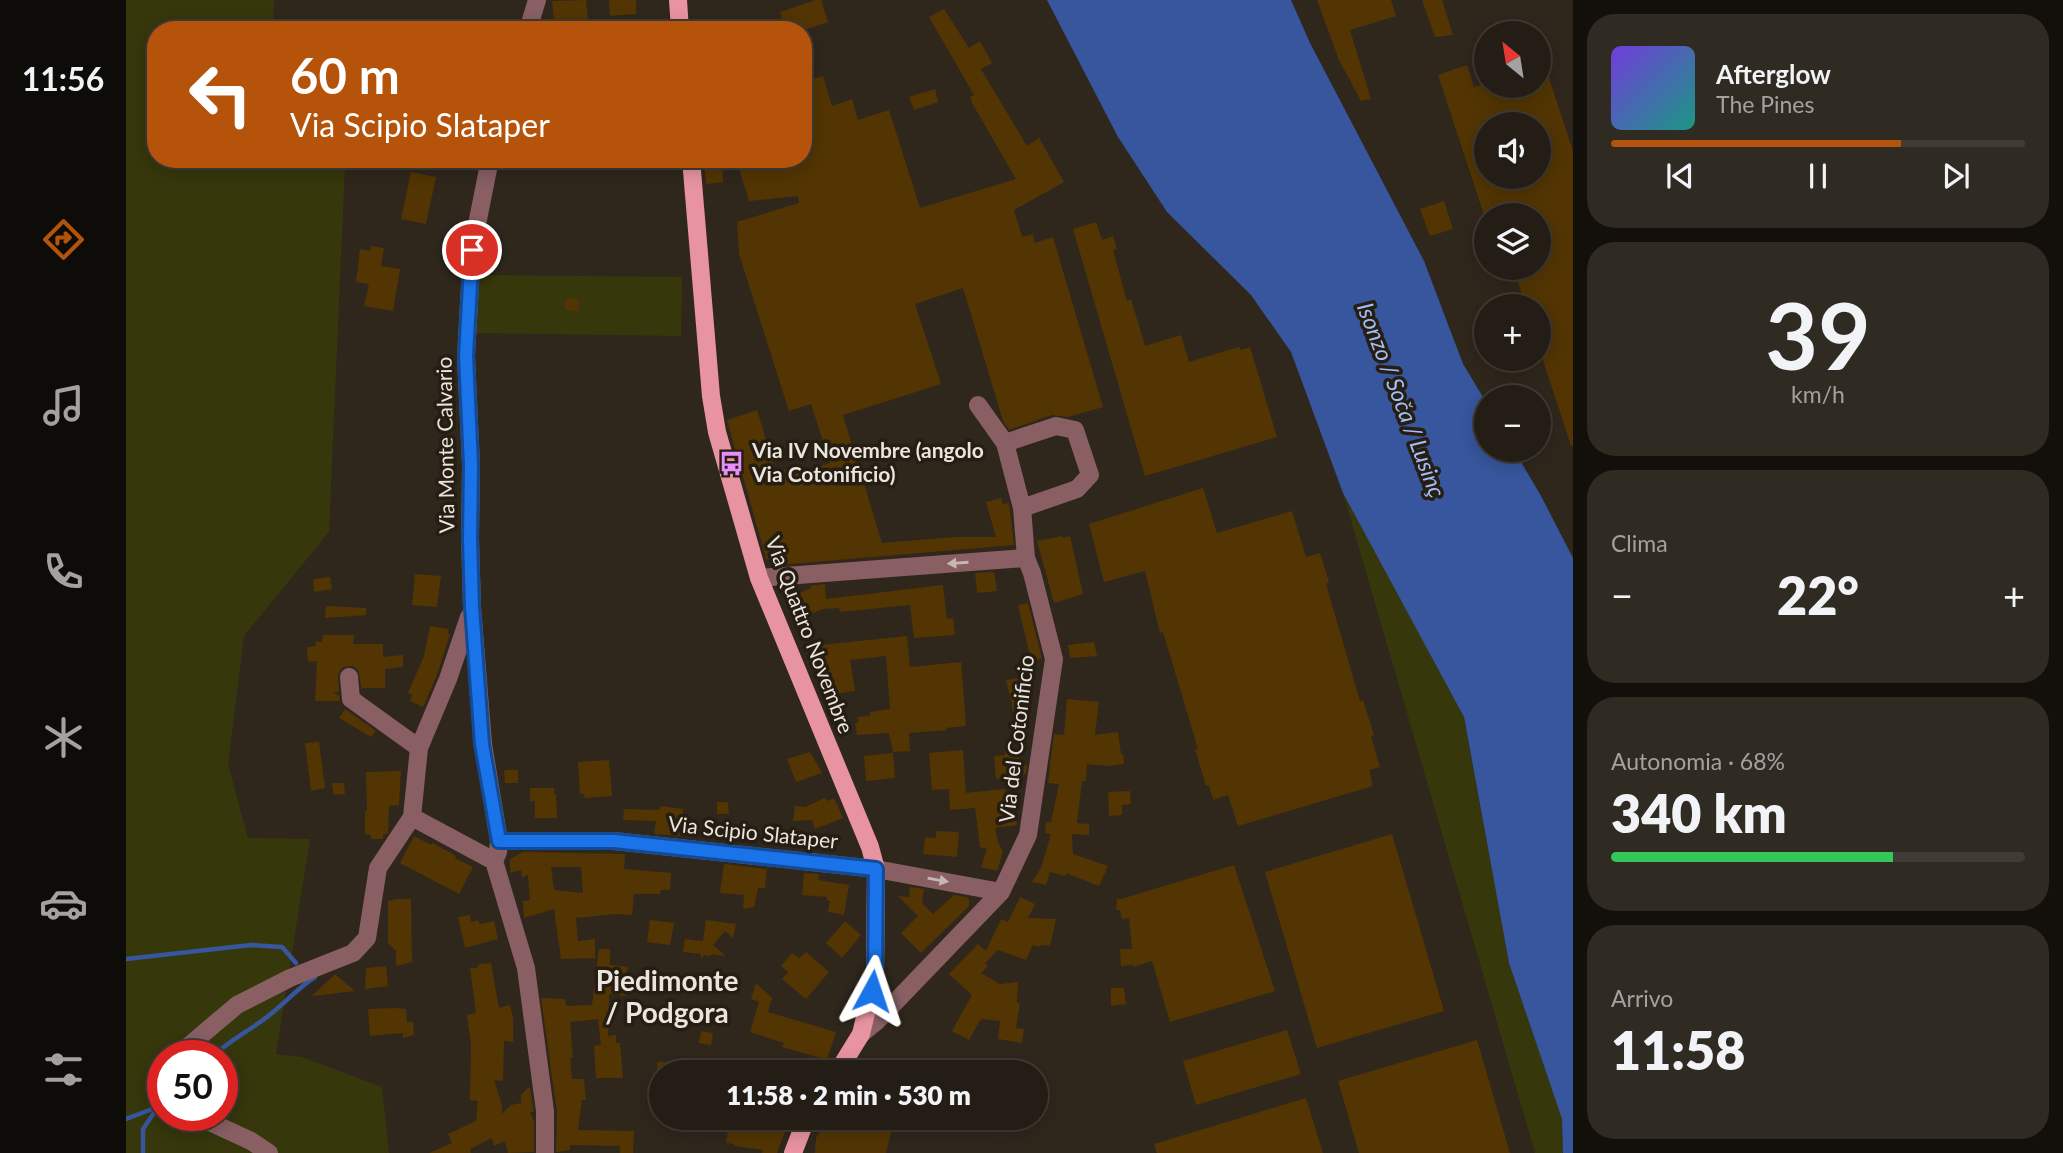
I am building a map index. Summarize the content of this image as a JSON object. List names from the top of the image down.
{
  "streets": {
    "main road": ["Via Quattro Novembre"],
    "street": ["Via Monte Calvario", "Via del Cotonificio", "Via Scipio Slataper"]
  },
  "crossings": [
    ["Via Monte Calvario", "Via Scipio Slataper"],
    ["Via Quattro Novembre", "Via del Cotonificio"],
    ["Via Quattro Novembre", "Via Scipio Slataper"],
    ["Via del Cotonificio", "Via Scipio Slataper"]
  ],
  "districts": ["Piedimonte / Podgora"],
  "water": ["Isonzo / Soča / Lusinç"],
  "places": {
    "bus stop": ["Via IV Novembre (angolo Via Cotonificio)"]
  },
  "north": "top left",
  "page": {
    "tabs": "11:56",
    "map_buttons": ["+", "−"],
    "turn": ["60 m", "Via Scipio Slataper"],
    "song": ["Afterglow", "The Pines"],
    "tile": [
      ["39", "km/h"],
      "Clima",
      ["Autonomia · 68%", "340 km"],
      ["Arrivo", "11:58"]
    ],
    "heat": ["−", "22°", "+"],
    "limit": "50",
    "trip": "11:58 · 2 min · 530 m"
  }
}
